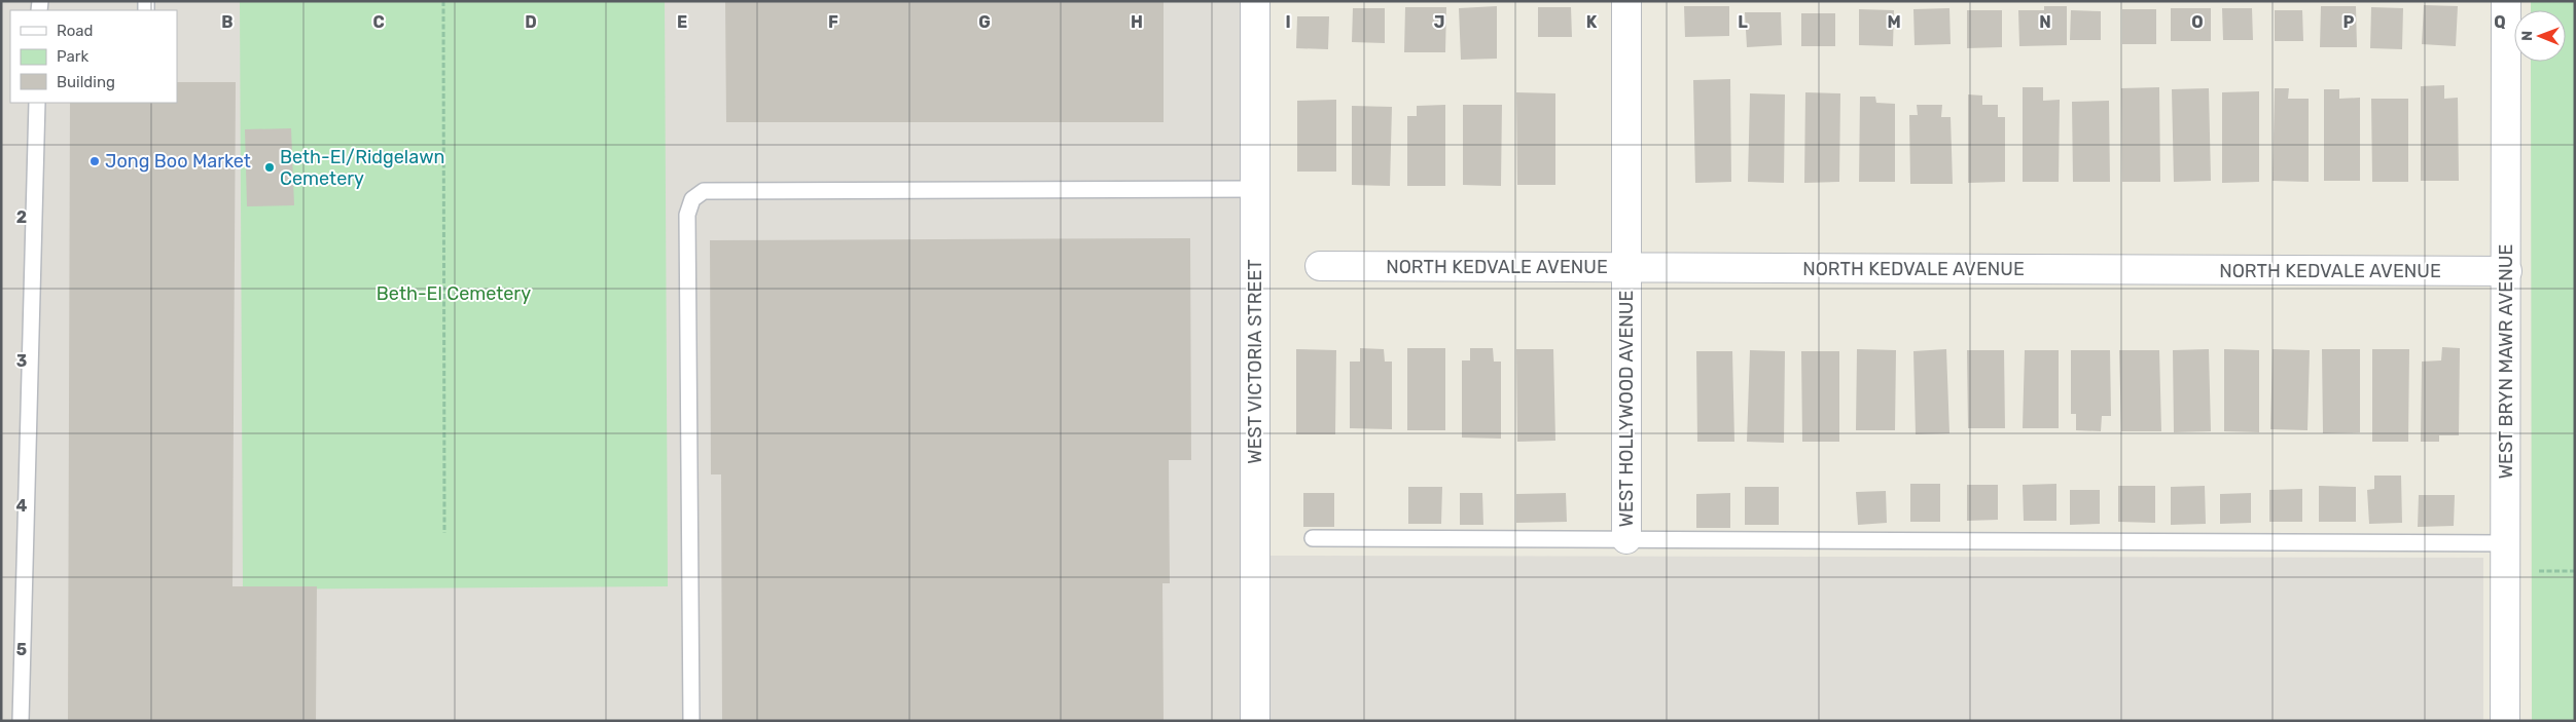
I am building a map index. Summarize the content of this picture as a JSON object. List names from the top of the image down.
{
  "streets": {
    "street": [
      "NORTH KEDVALE AVENUE",
      "WEST VICTORIA STREET",
      "WEST BRYN MAWR AVENUE",
      "WEST HOLLYWOOD AVENUE"
    ]
  },
  "crossings": [
    ["NORTH KEDVALE AVENUE", "WEST BRYN MAWR AVENUE"],
    ["NORTH KEDVALE AVENUE", "WEST HOLLYWOOD AVENUE"]
  ],
  "parks": ["Beth-El Cemetery"],
  "places": ["Jong Boo Market", "Beth-El/Ridgelawn Cemetery"],
  "legend": ["Road", "Park", "Building"],
  "north": "left",
  "grid": {
    "columns": [
      "B",
      "C",
      "D",
      "E",
      "F",
      "G",
      "H",
      "I",
      "J",
      "K",
      "L",
      "M",
      "N",
      "O",
      "P",
      "Q"
    ],
    "rows": [
      "2",
      "3",
      "4",
      "5"
    ]
  }
}
